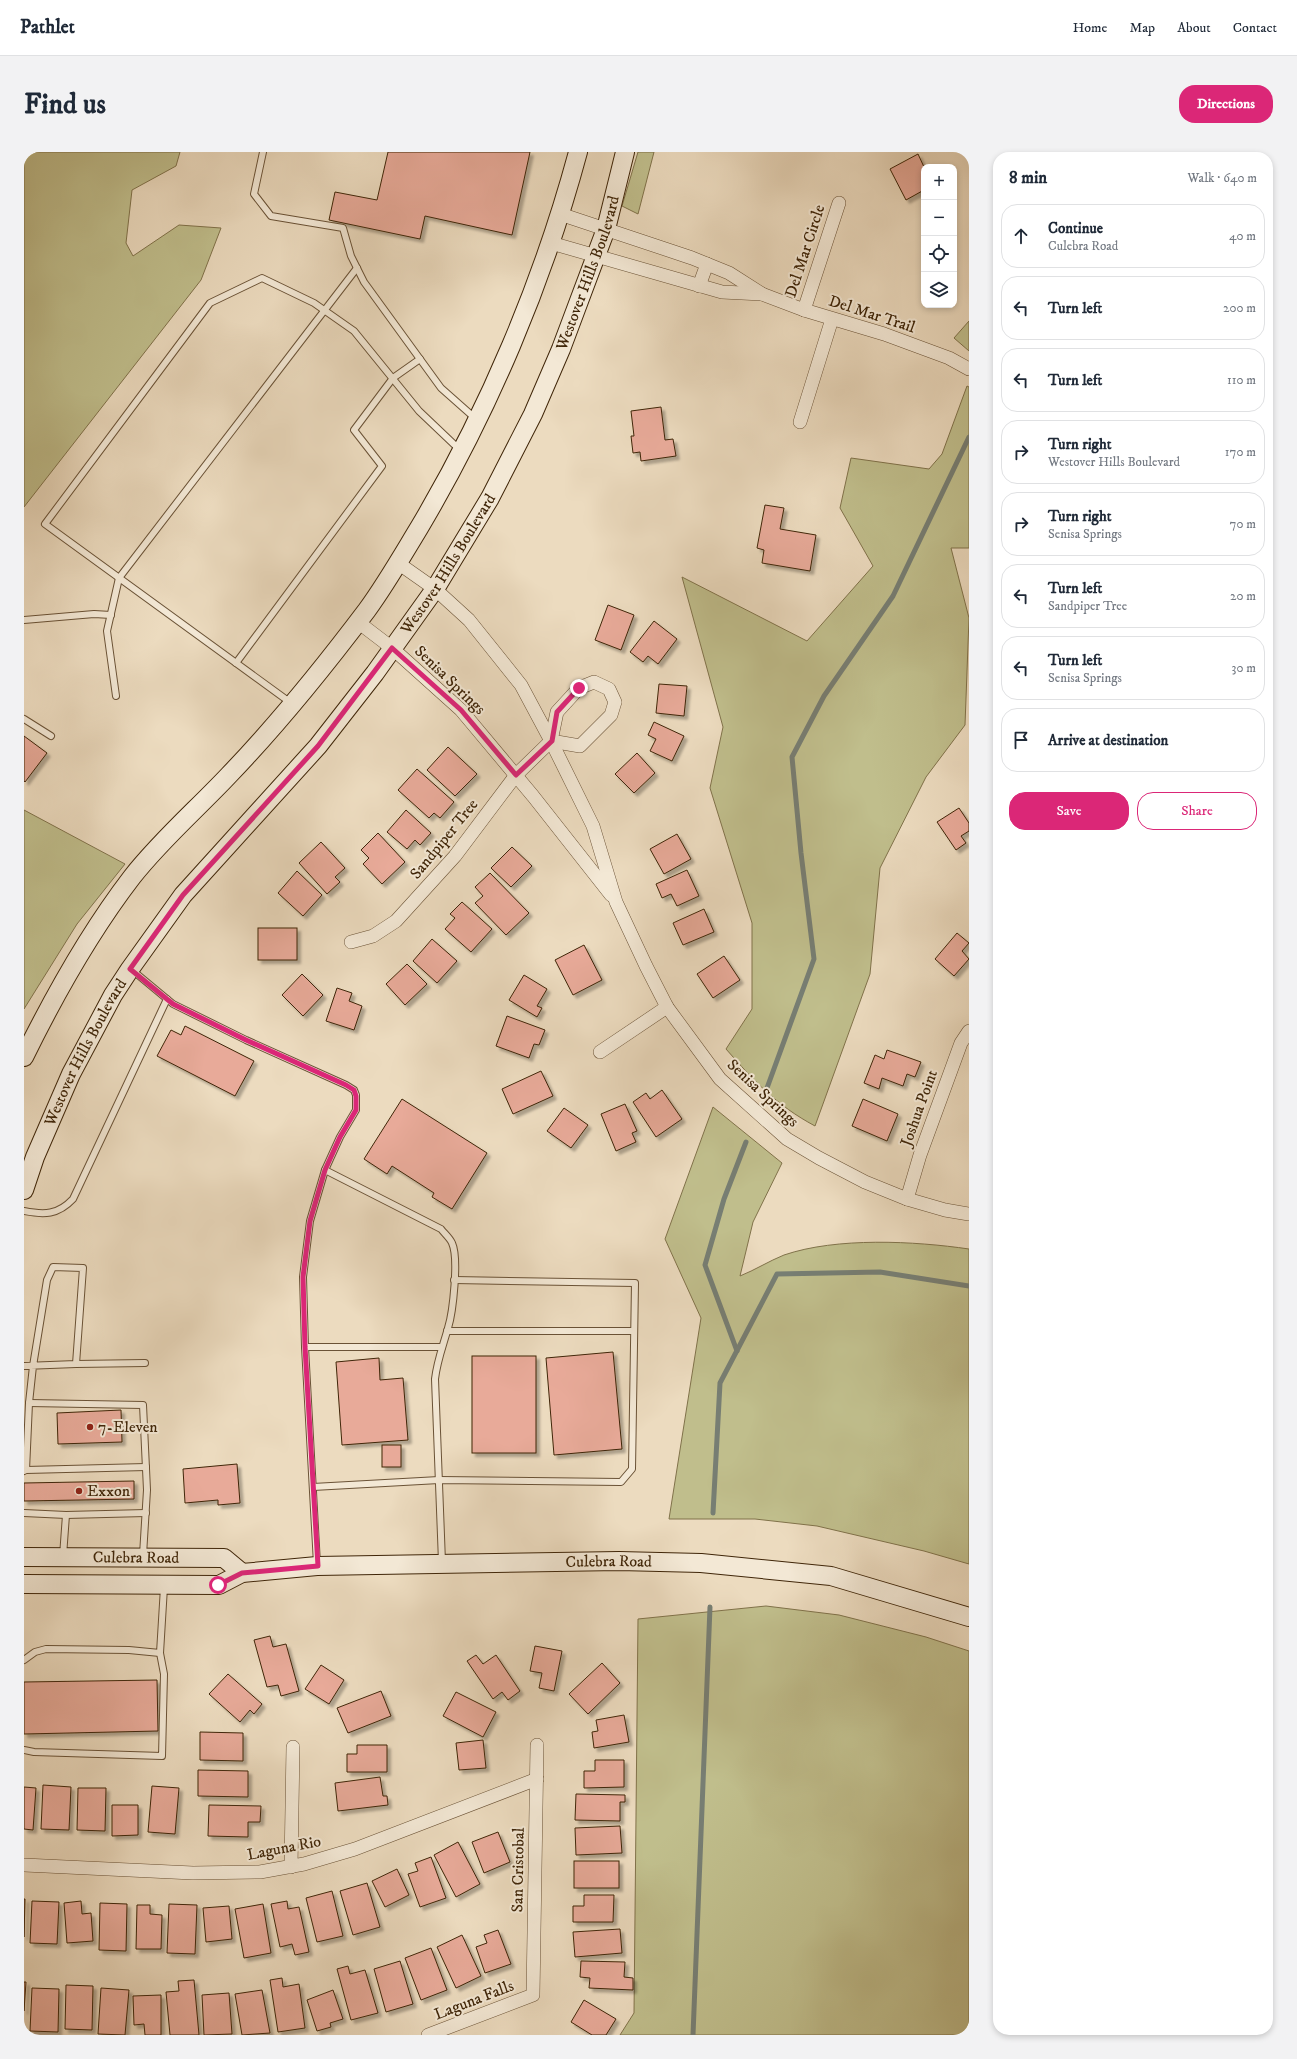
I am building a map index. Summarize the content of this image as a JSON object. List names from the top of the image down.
{
  "streets": {
    "main road": ["Westover Hills Boulevard", "Culebra Road"],
    "street": [
      "Del Mar Circle",
      "Del Mar Trail",
      "Senisa Springs",
      "Sandpiper Tree",
      "Joshua Point",
      "Laguna Rio",
      "San Cristobal",
      "Laguna Falls"
    ]
  },
  "crossings": [
    ["Del Mar Circle", "Del Mar Trail"],
    ["Westover Hills Boulevard", "Del Mar Trail"],
    ["Westover Hills Boulevard", "Senisa Springs"],
    ["Senisa Springs", "Sandpiper Tree"],
    ["Senisa Springs", "Joshua Point"],
    ["Laguna Rio", "San Cristobal"],
    ["San Cristobal", "Laguna Falls"]
  ],
  "places": ["7-Eleven", "Exxon"],
  "page": {
    "header": "Pathlet",
    "nav": [
      "Home",
      "Map",
      "About",
      "Contact"
    ],
    "buttons": [
      "Directions",
      ["Save", "Share"]
    ],
    "title": "Find us",
    "heading": ["8 min", "Walk · 640 m"],
    "map_buttons": ["+", "−"],
    "list": [
      ["Continue", "Culebra Road", "40 m"],
      ["Turn left", "200 m"],
      ["Turn left", "110 m"],
      ["Turn right", "Westover Hills Boulevard", "170 m"],
      ["Turn right", "Senisa Springs", "70 m"],
      ["Turn left", "Sandpiper Tree", "20 m"],
      ["Turn left", "Senisa Springs", "30 m"],
      "Arrive at destination"
    ]
  }
}
